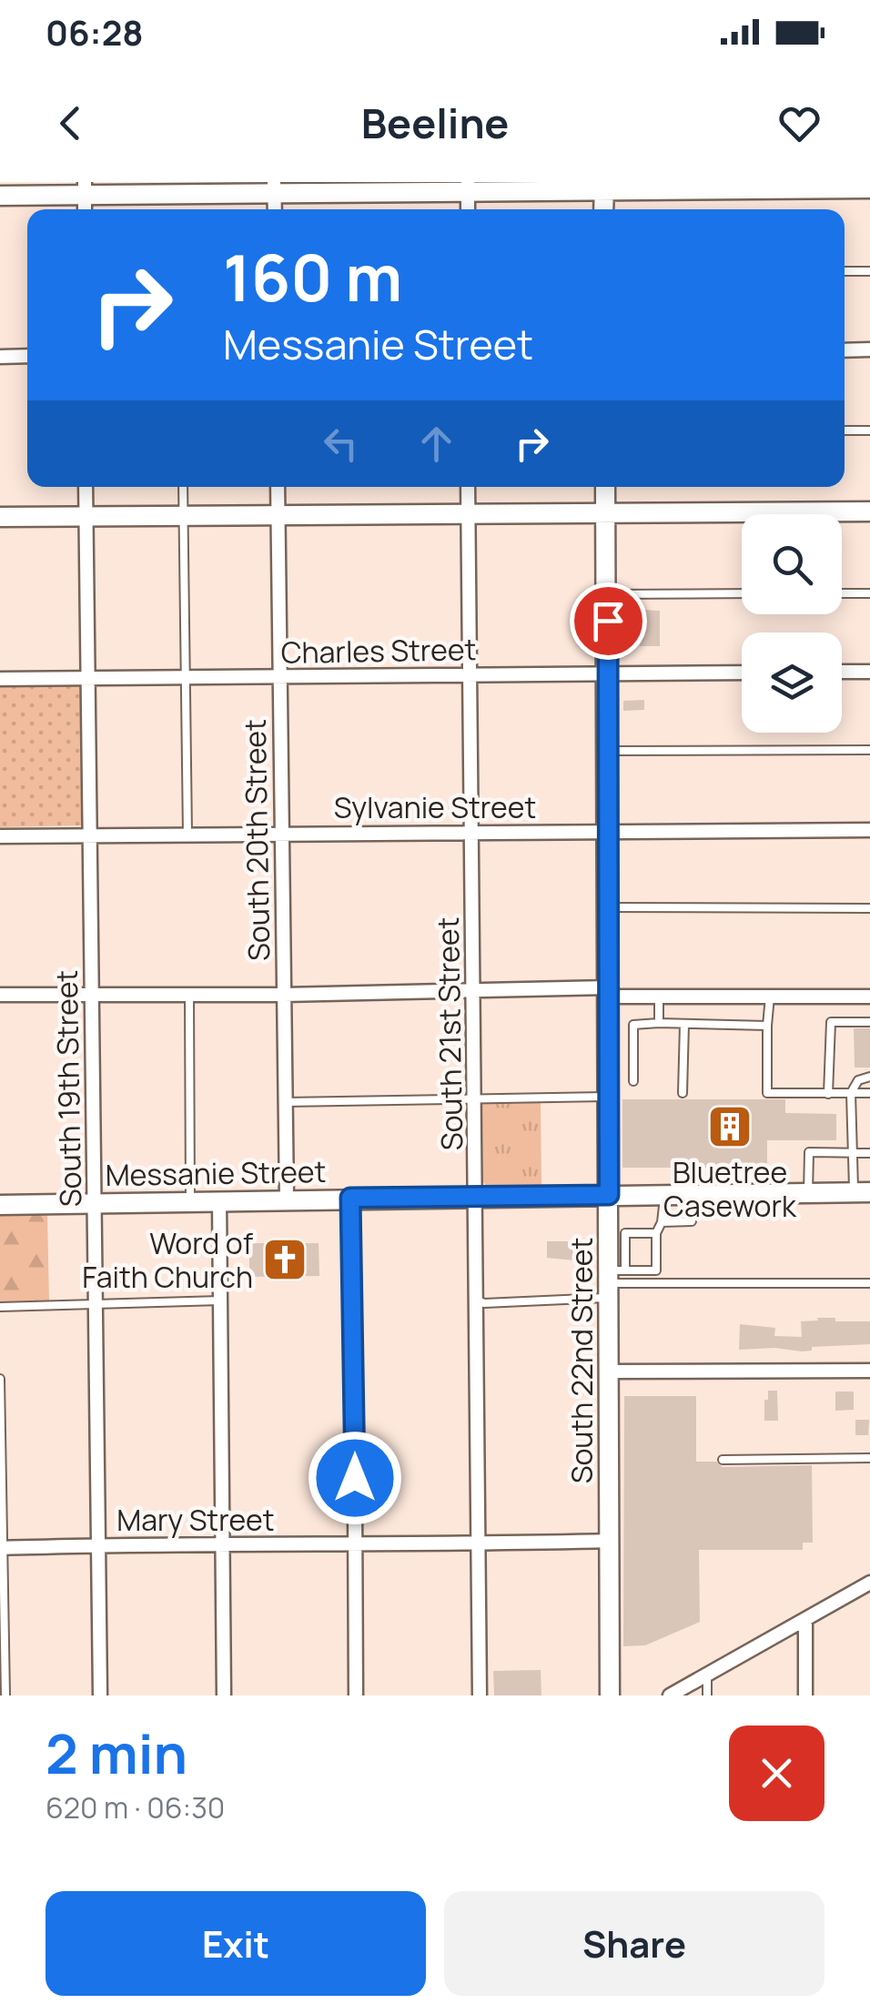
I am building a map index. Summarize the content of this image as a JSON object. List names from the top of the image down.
{
  "streets": {
    "street": [
      "Charles Street",
      "Sylvanie Street",
      "South 20th Street",
      "South 21st Street",
      "South 19th Street",
      "Messanie Street",
      "South 22nd Street",
      "Mary Street"
    ]
  },
  "crossings": [
    ["Charles Street", "South 20th Street"],
    ["Charles Street", "South 21st Street"],
    ["Charles Street", "South 19th Street"],
    ["Charles Street", "South 22nd Street"],
    ["Sylvanie Street", "South 20th Street"],
    ["Sylvanie Street", "South 21st Street"],
    ["Sylvanie Street", "South 19th Street"],
    ["Sylvanie Street", "South 22nd Street"],
    ["South 20th Street", "Messanie Street"],
    ["South 21st Street", "Messanie Street"],
    ["South 21st Street", "Mary Street"],
    ["South 19th Street", "Messanie Street"],
    ["South 19th Street", "Mary Street"],
    ["Messanie Street", "South 22nd Street"],
    ["South 22nd Street", "Mary Street"]
  ],
  "places": {
    "building": ["Bluetree Casework"],
    "church": ["Word of Faith Church"]
  },
  "page": {
    "status": "06:28",
    "header": "Beeline",
    "turn": ["160 m", "Messanie Street"],
    "heading": ["2 min", "620 m · 06:30"],
    "buttons": ["Exit", "Share"]
  }
}
